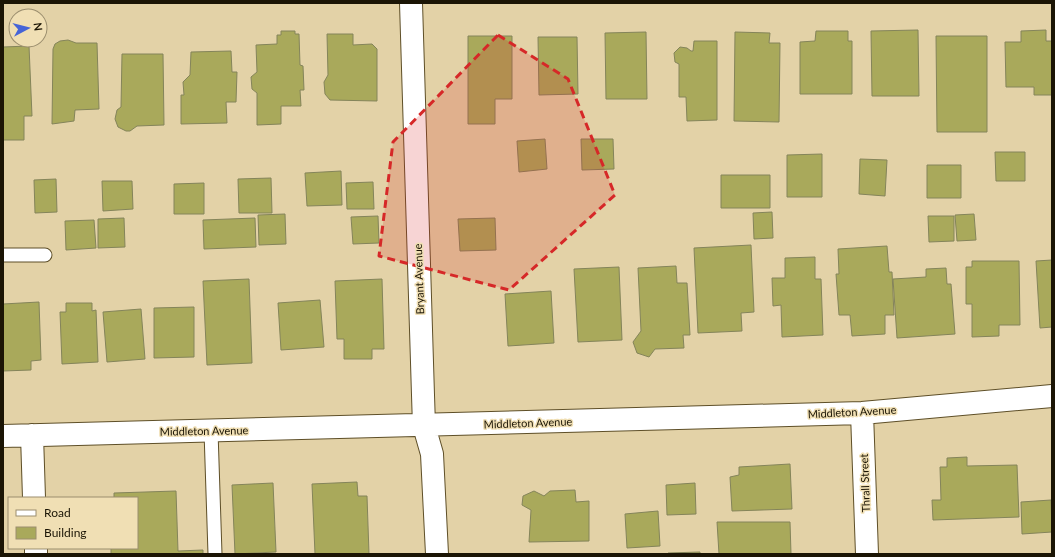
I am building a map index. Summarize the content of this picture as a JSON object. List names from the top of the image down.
{
  "streets": {
    "street": ["Bryant Avenue", "Middleton Avenue", "Thrall Street"]
  },
  "crossings": [
    ["Bryant Avenue", "Middleton Avenue"],
    ["Middleton Avenue", "Thrall Street"]
  ],
  "legend": ["Road", "Building"],
  "north": "right"
}
